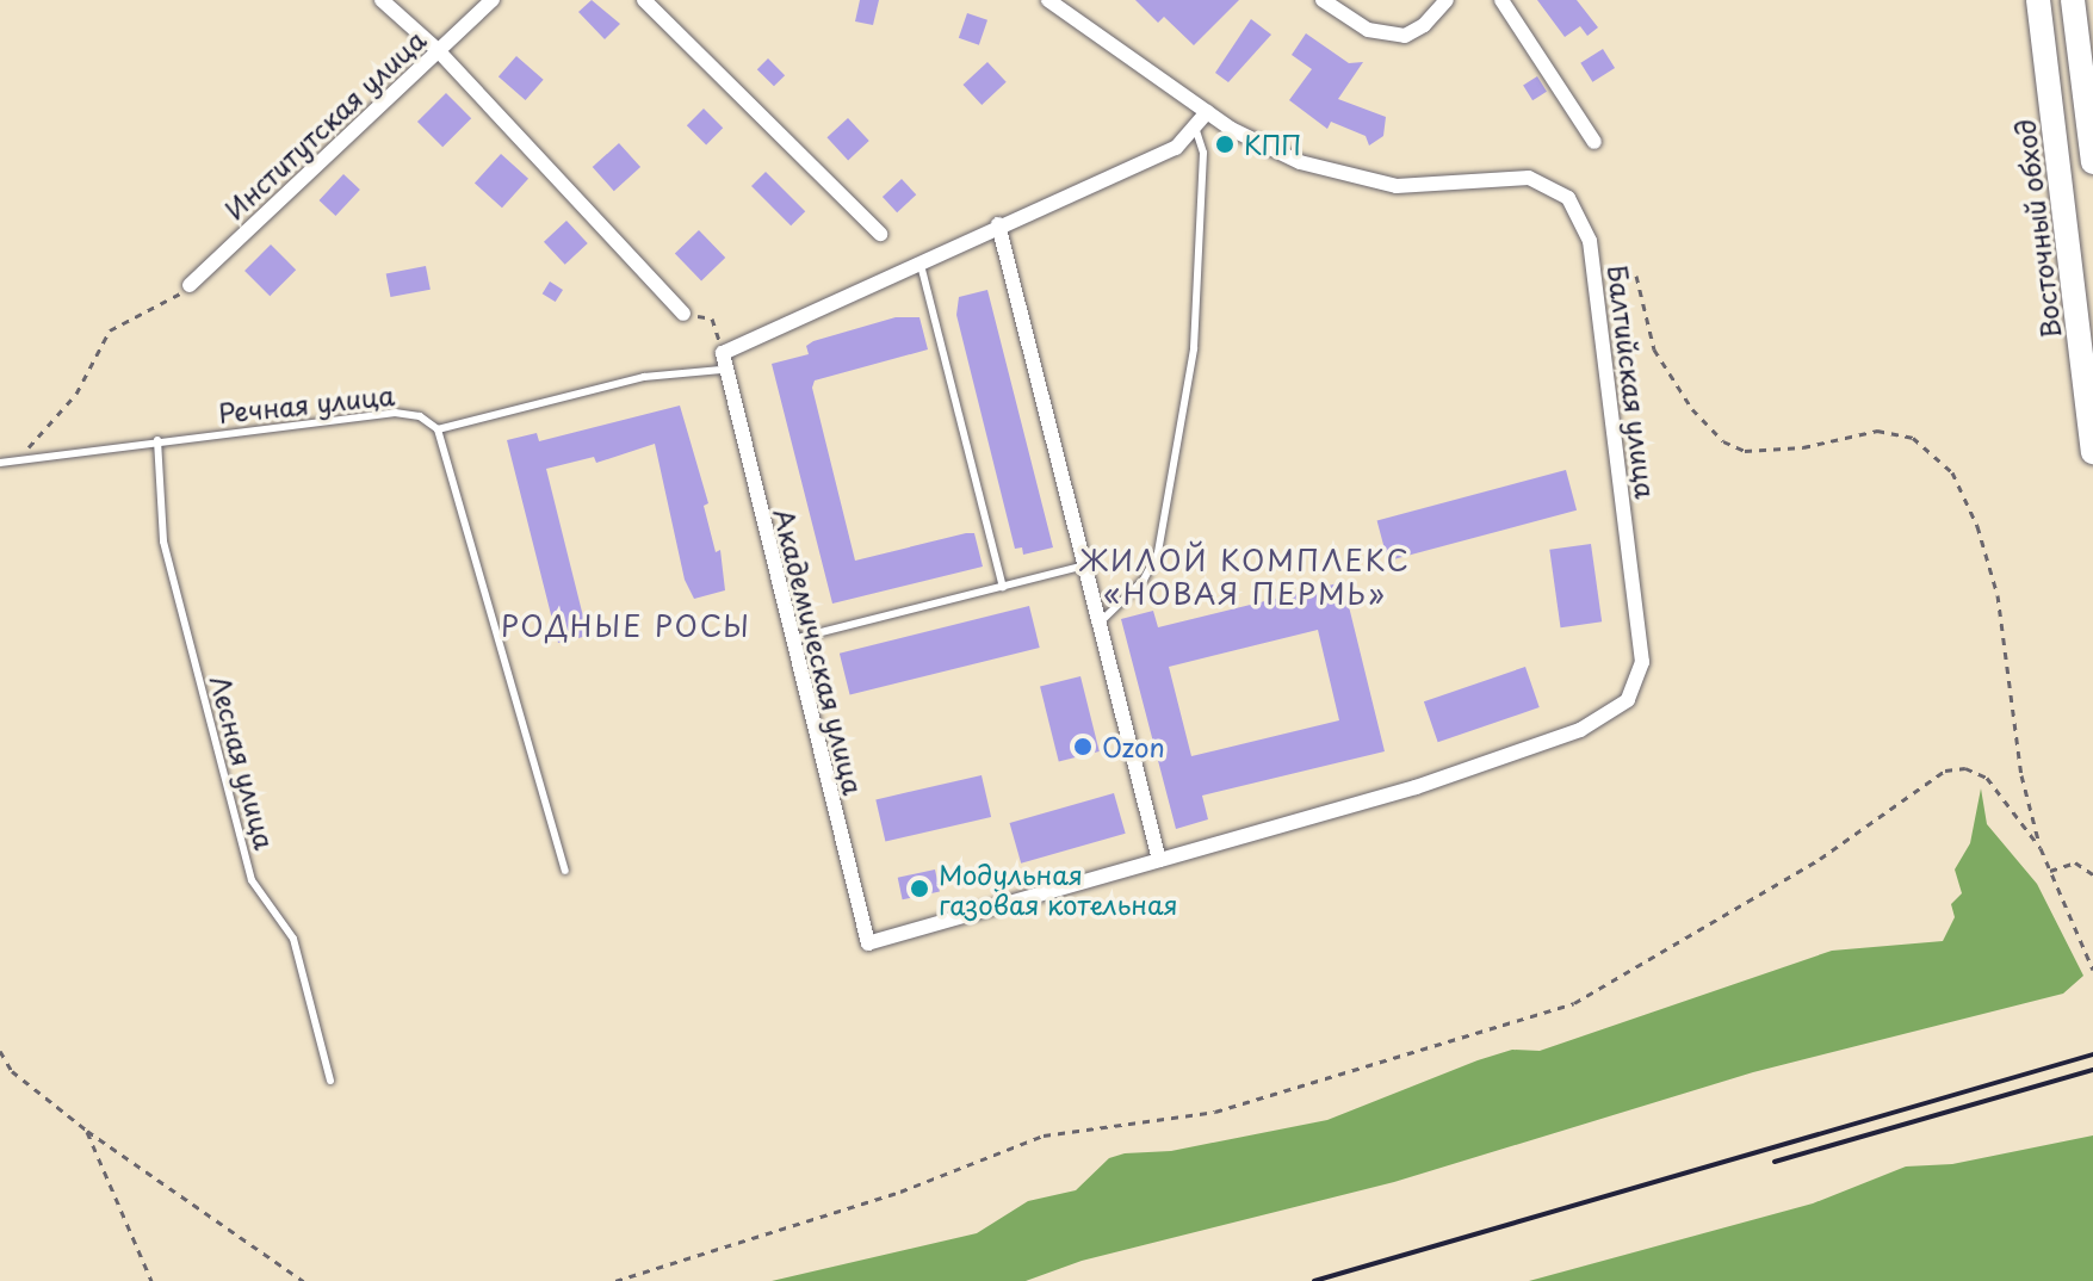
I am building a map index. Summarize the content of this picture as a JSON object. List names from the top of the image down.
{
  "streets": {
    "highway": ["Восточный обход"],
    "street": ["Институтская улица", "Балтийская улица", "Академическая улица"],
    "lane": ["Речная улица", "Лесная улица"]
  },
  "crossings": [
    ["Балтийская улица", "Академическая улица"],
    ["Речная улица", "Лесная улица"]
  ],
  "districts": ["ЖИЛОЙ КОМПЛЕКС «НОВАЯ ПЕРМЬ»", "РОДНЫЕ РОСЫ"],
  "places": ["КПП", "Ozon", "Модульная газовая котельная"]
}
